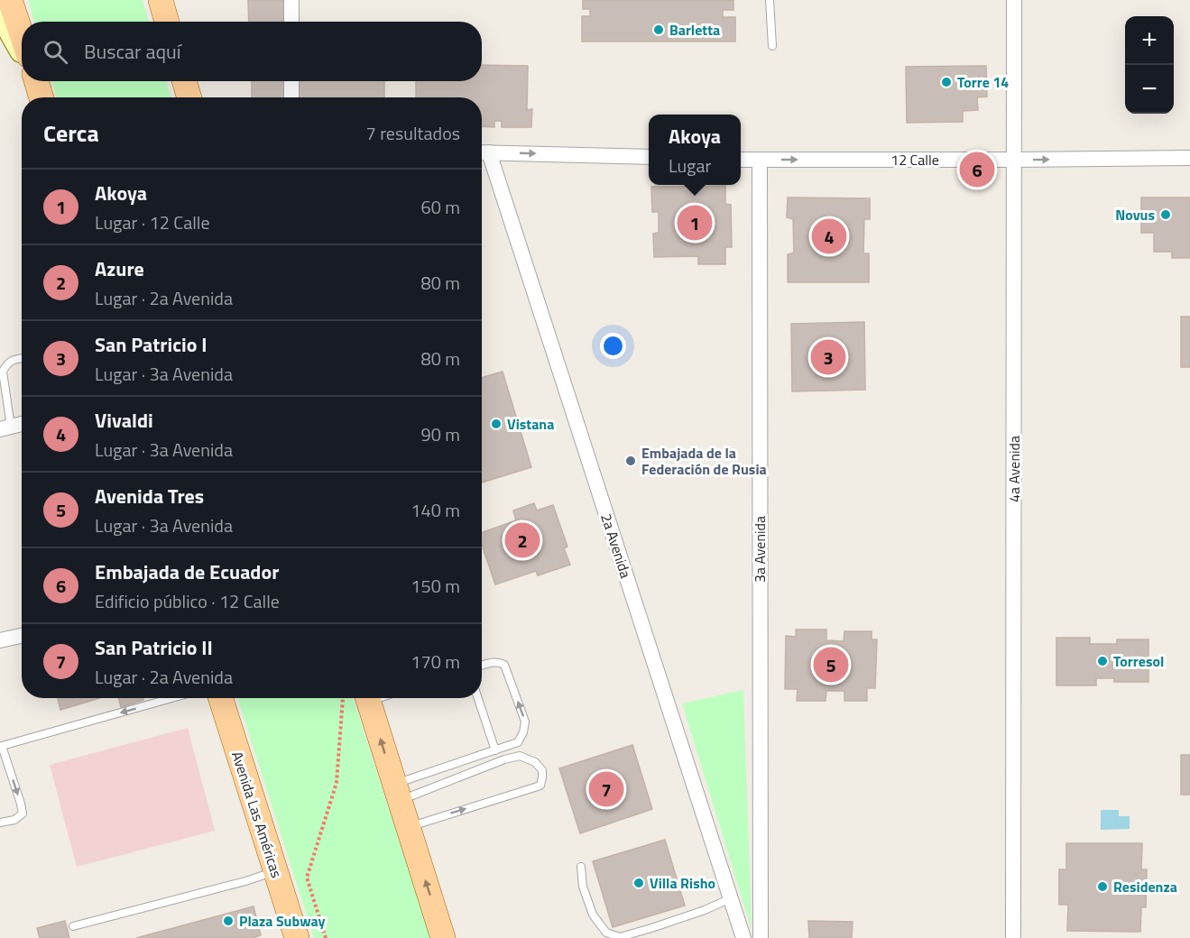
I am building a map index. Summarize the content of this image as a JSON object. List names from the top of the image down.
{
  "streets": {
    "main road": ["Avenida Las Américas"],
    "street": [
      "12 Calle",
      "4a Avenida",
      "2a Avenida",
      "3a Avenida"
    ]
  },
  "crossings": [
    ["12 Calle", "4a Avenida"],
    ["12 Calle", "3a Avenida"]
  ],
  "one_way": ["12 Calle"],
  "places": [
    "Barletta",
    "Torre 14",
    "Novus",
    "Vistana",
    "Embajada de la Federación de Rusia",
    "Torresol",
    "Villa Risho",
    "Residenza",
    "Plaza Subway"
  ],
  "page": {
    "map_buttons": ["+", "−"],
    "search": "Buscar aquí",
    "heading": ["Cerca", "7 resultados"],
    "popup": ["Akoya", "Lugar"],
    "pins": [
      "6",
      "1",
      "4",
      "3",
      "2",
      "5",
      "7"
    ],
    "list": [
      {
        "mark": "1",
        "name": "Akoya",
        "note": "Lugar · 12 Calle",
        "value": "60 m"
      },
      {
        "mark": "2",
        "name": "Azure",
        "note": "Lugar · 2a Avenida",
        "value": "80 m"
      },
      {
        "mark": "3",
        "name": "San Patricio I",
        "note": "Lugar · 3a Avenida",
        "value": "80 m"
      },
      {
        "mark": "4",
        "name": "Vivaldi",
        "note": "Lugar · 3a Avenida",
        "value": "90 m"
      },
      {
        "mark": "5",
        "name": "Avenida Tres",
        "note": "Lugar · 3a Avenida",
        "value": "140 m"
      },
      {
        "mark": "6",
        "name": "Embajada de Ecuador",
        "note": "Edificio público · 12 Calle",
        "value": "150 m"
      },
      {
        "mark": "7",
        "name": "San Patricio II",
        "note": "Lugar · 2a Avenida",
        "value": "170 m"
      }
    ]
  }
}
